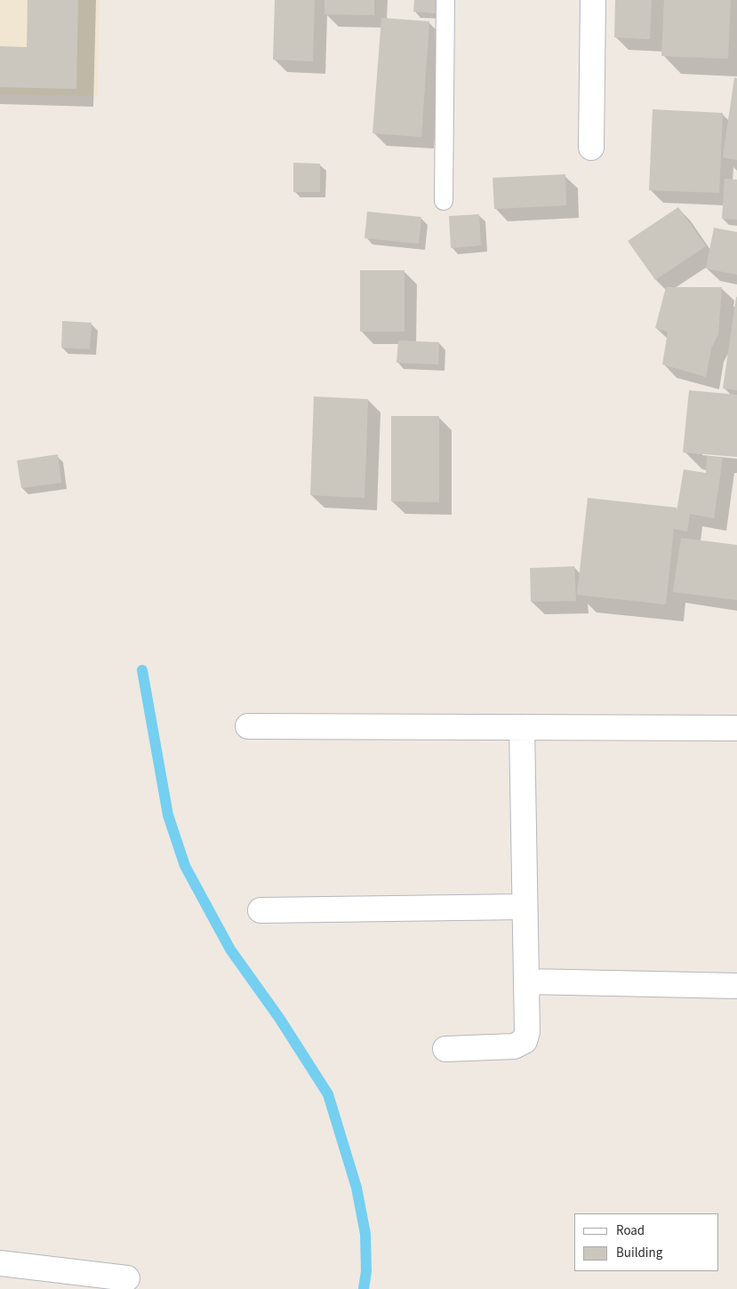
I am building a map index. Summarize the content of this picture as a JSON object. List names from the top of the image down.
{
  "legend": ["Road", "Building"]
}
